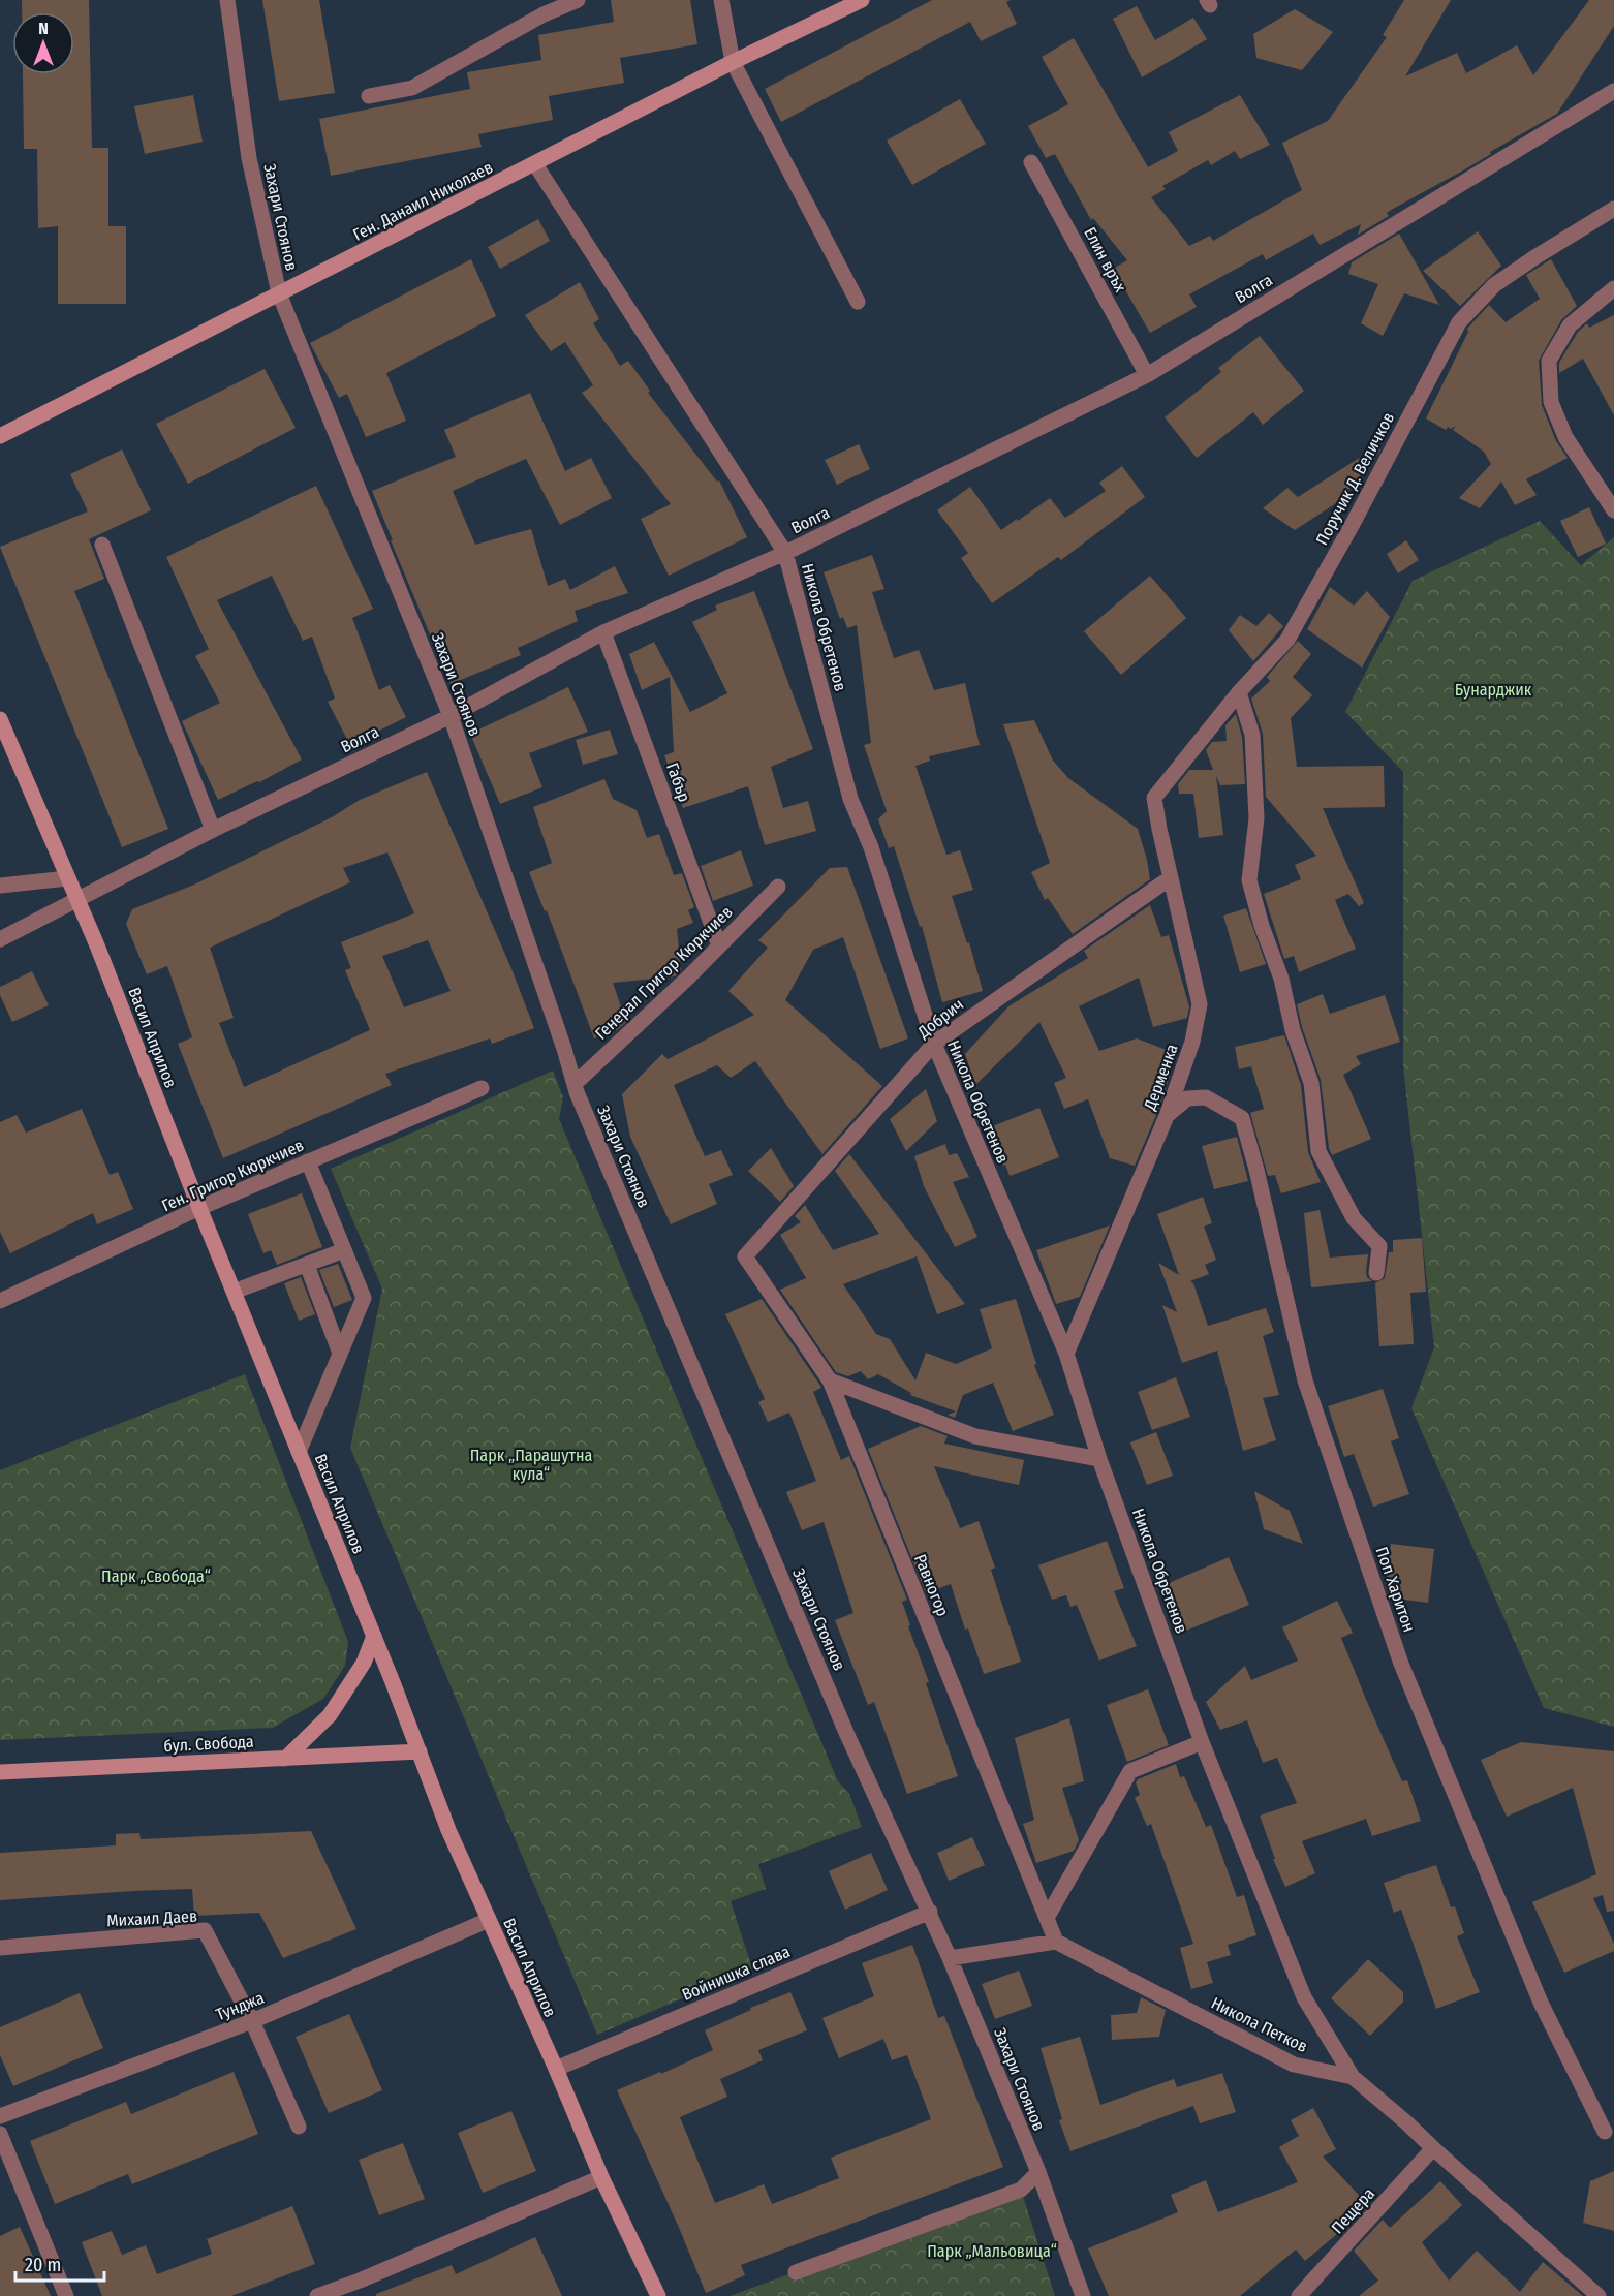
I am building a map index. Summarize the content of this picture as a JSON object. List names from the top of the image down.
{
  "streets": {
    "main road": ["Ген. Данаил Николаев", "Васил Априлов", "бул. Свобода"],
    "street": [
      "Захари Стоянов",
      "Елин връх",
      "Волга",
      "Поручик Д. Величков",
      "Никола Обретенов",
      "Габър",
      "Генерал Григор Кюркчиев",
      "Добрич",
      "Дерменка",
      "Ген. Григор Кюркчиев",
      "Равногор",
      "Поп Харитон",
      "Михаил Даев",
      "Войнишка слава",
      "Тунджа",
      "Никола Петков",
      "Пещера"
    ]
  },
  "crossings": [
    ["Ген. Данаил Николаев", "Захари Стоянов"],
    ["Ген. Данаил Николаев", "Никола Обретенов"],
    ["Захари Стоянов", "Волга"],
    ["Захари Стоянов", "Генерал Григор Кюркчиев"],
    ["Захари Стоянов", "Войнишка слава"],
    ["Елин връх", "Волга"],
    ["Волга", "Никола Обретенов"],
    ["Волга", "Габър"],
    ["Волга", "Васил Априлов"],
    ["Поручик Д. Величков", "Дерменка"],
    ["Никола Обретенов", "Добрич"],
    ["Никола Обретенов", "Дерменка"],
    ["Никола Обретенов", "Никола Петков"],
    ["Габър", "Генерал Григор Кюркчиев"],
    ["Добрич", "Дерменка"],
    ["Добрич", "Равногор"],
    ["Васил Априлов", "Ген. Григор Кюркчиев"],
    ["Васил Априлов", "бул. Свобода"],
    ["Васил Априлов", "Войнишка слава"],
    ["Васил Априлов", "Тунджа"],
    ["Дерменка", "Поп Харитон"],
    ["Равногор", "Никола Петков"],
    ["Михаил Даев", "Тунджа"],
    ["Никола Петков", "Пещера"]
  ],
  "parks": [
    "Бунарджик",
    "Парк „Парашутна кула“",
    "Парк „Свобода“",
    "Парк „Мальовица“"
  ],
  "scale_bar": "20 m",
  "north": "top"
}
